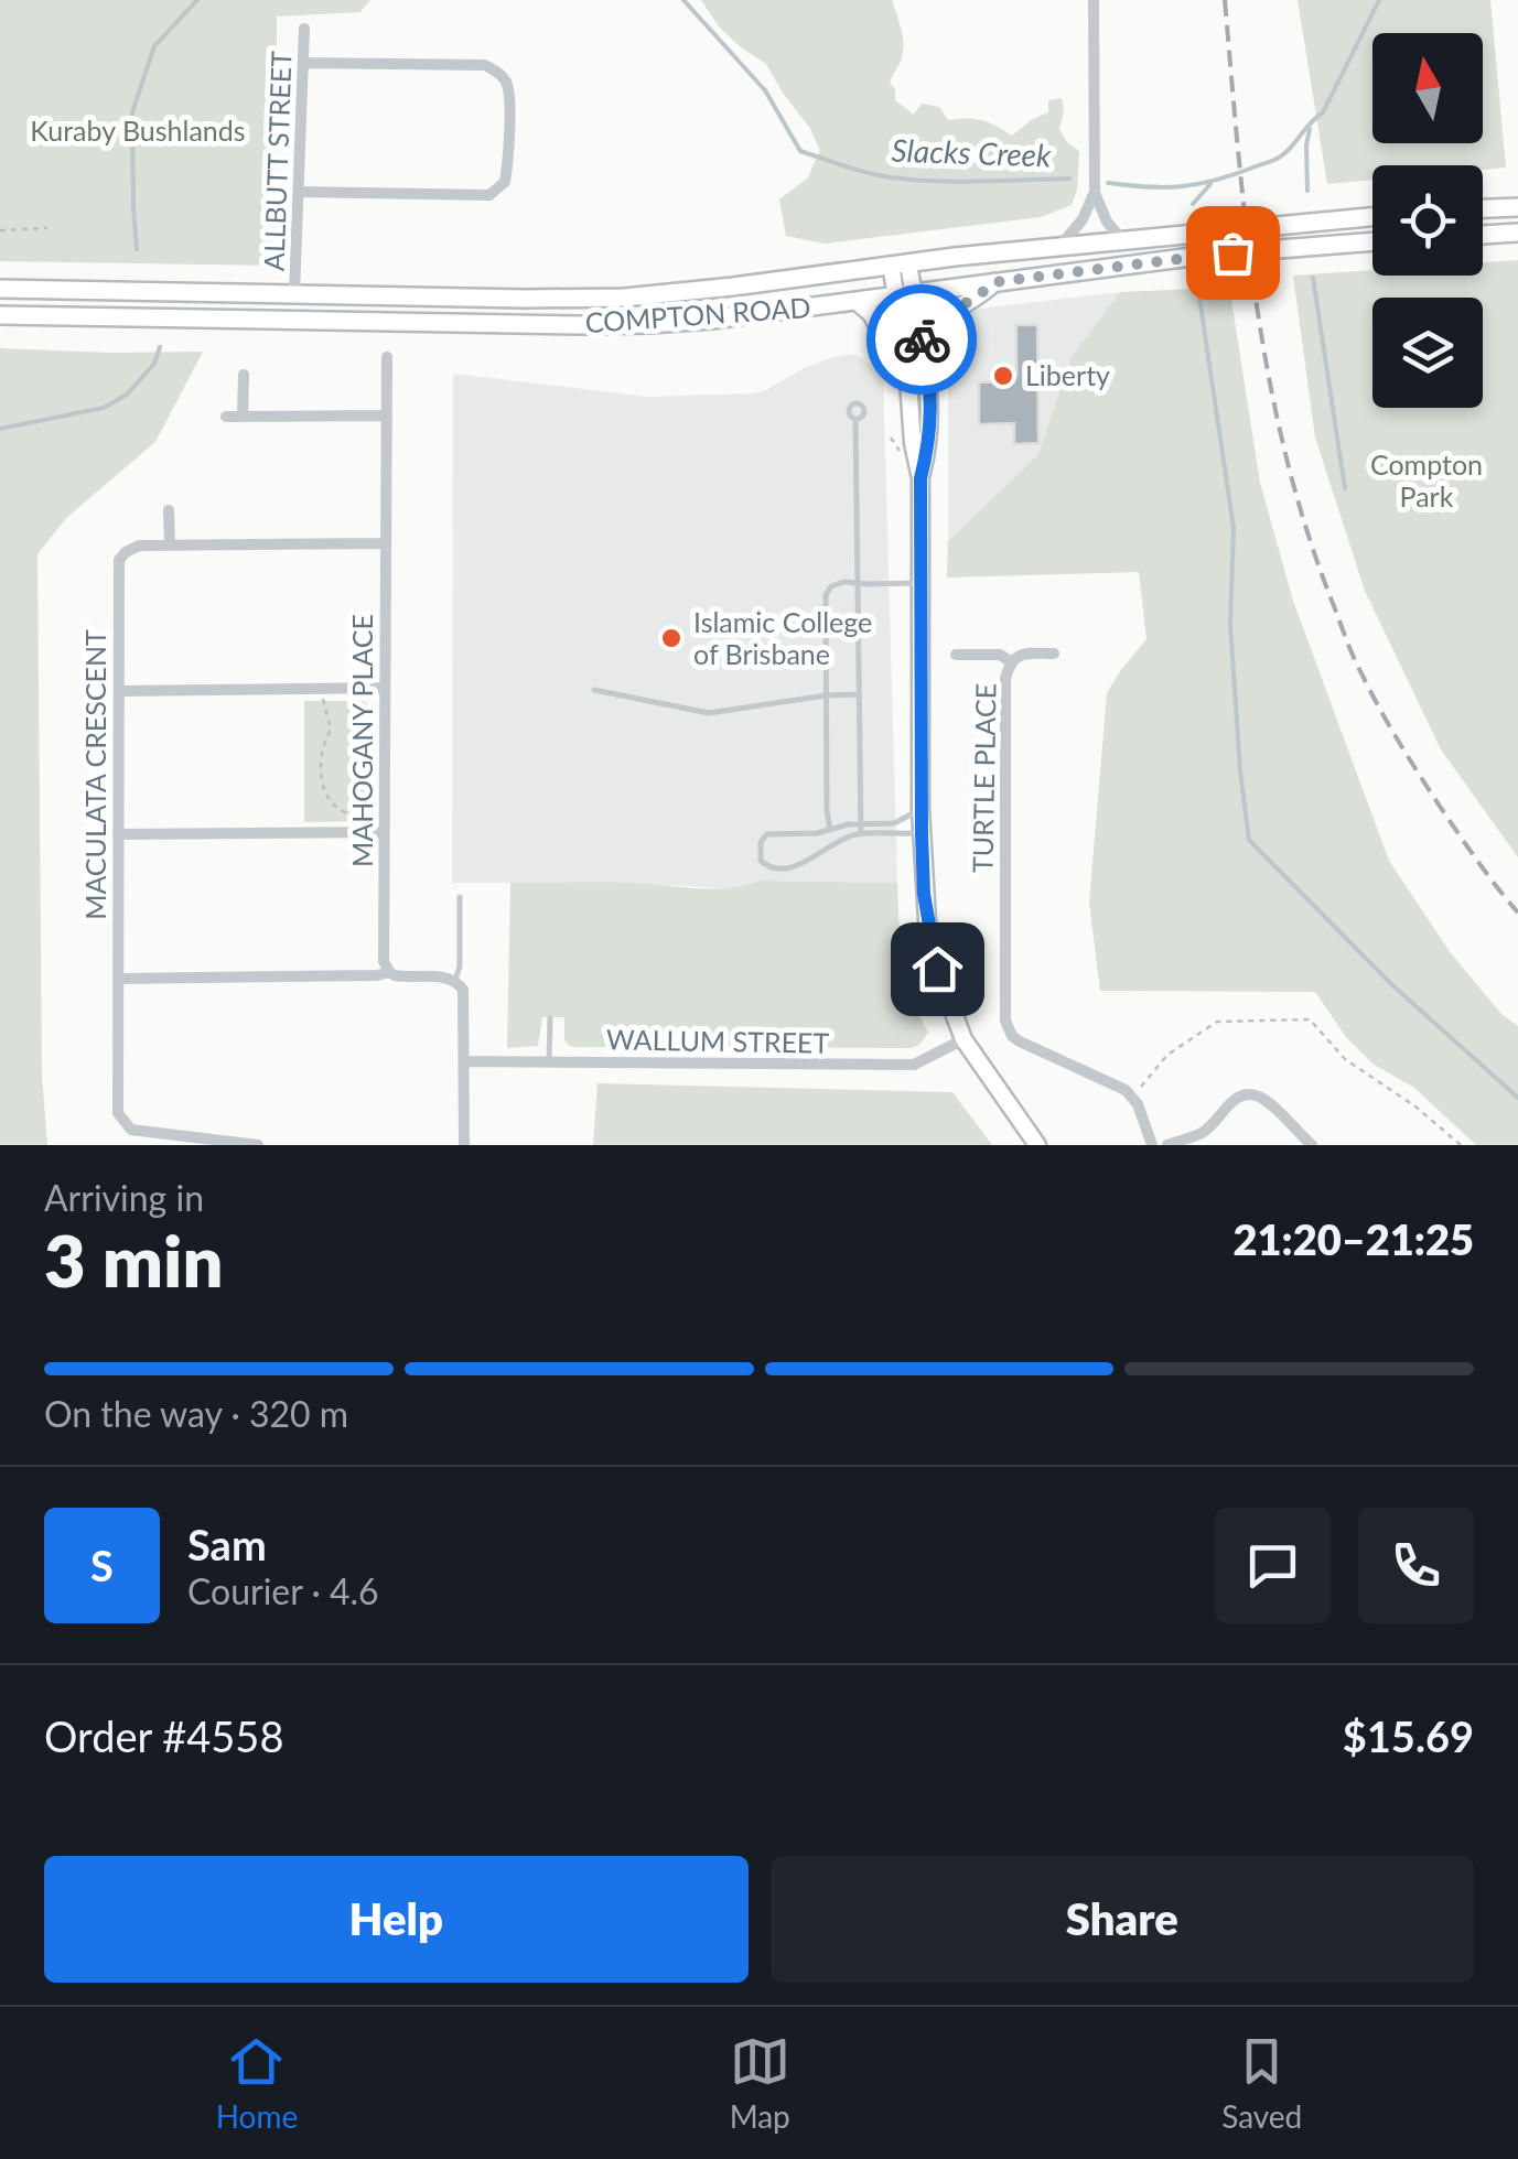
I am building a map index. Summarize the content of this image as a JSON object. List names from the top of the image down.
{
  "streets": {
    "main road": ["COMPTON ROAD"],
    "street": [
      "ALLBUTT STREET",
      "MAHOGANY PLACE",
      "MACULATA CRESCENT",
      "TURTLE PLACE",
      "WALLUM STREET"
    ]
  },
  "crossings": [
    ["ALLBUTT STREET", "COMPTON ROAD"],
    ["MAHOGANY PLACE", "MACULATA CRESCENT"]
  ],
  "water": ["Slacks Creek"],
  "parks": ["Kuraby Bushlands", "Compton Park"],
  "places": ["Liberty", "Islamic College of Brisbane"],
  "north": "top",
  "page": {
    "heading": ["3 min", "Arriving in", "21:20–21:25"],
    "panel": [
      "Sam",
      "Courier · 4.6",
      "Order #4558",
      "$15.69"
    ],
    "bar": "On the way · 320 m",
    "round": "S",
    "buttons": ["Help", "Share"],
    "tabs": ["Home", "Map", "Saved"]
  }
}
